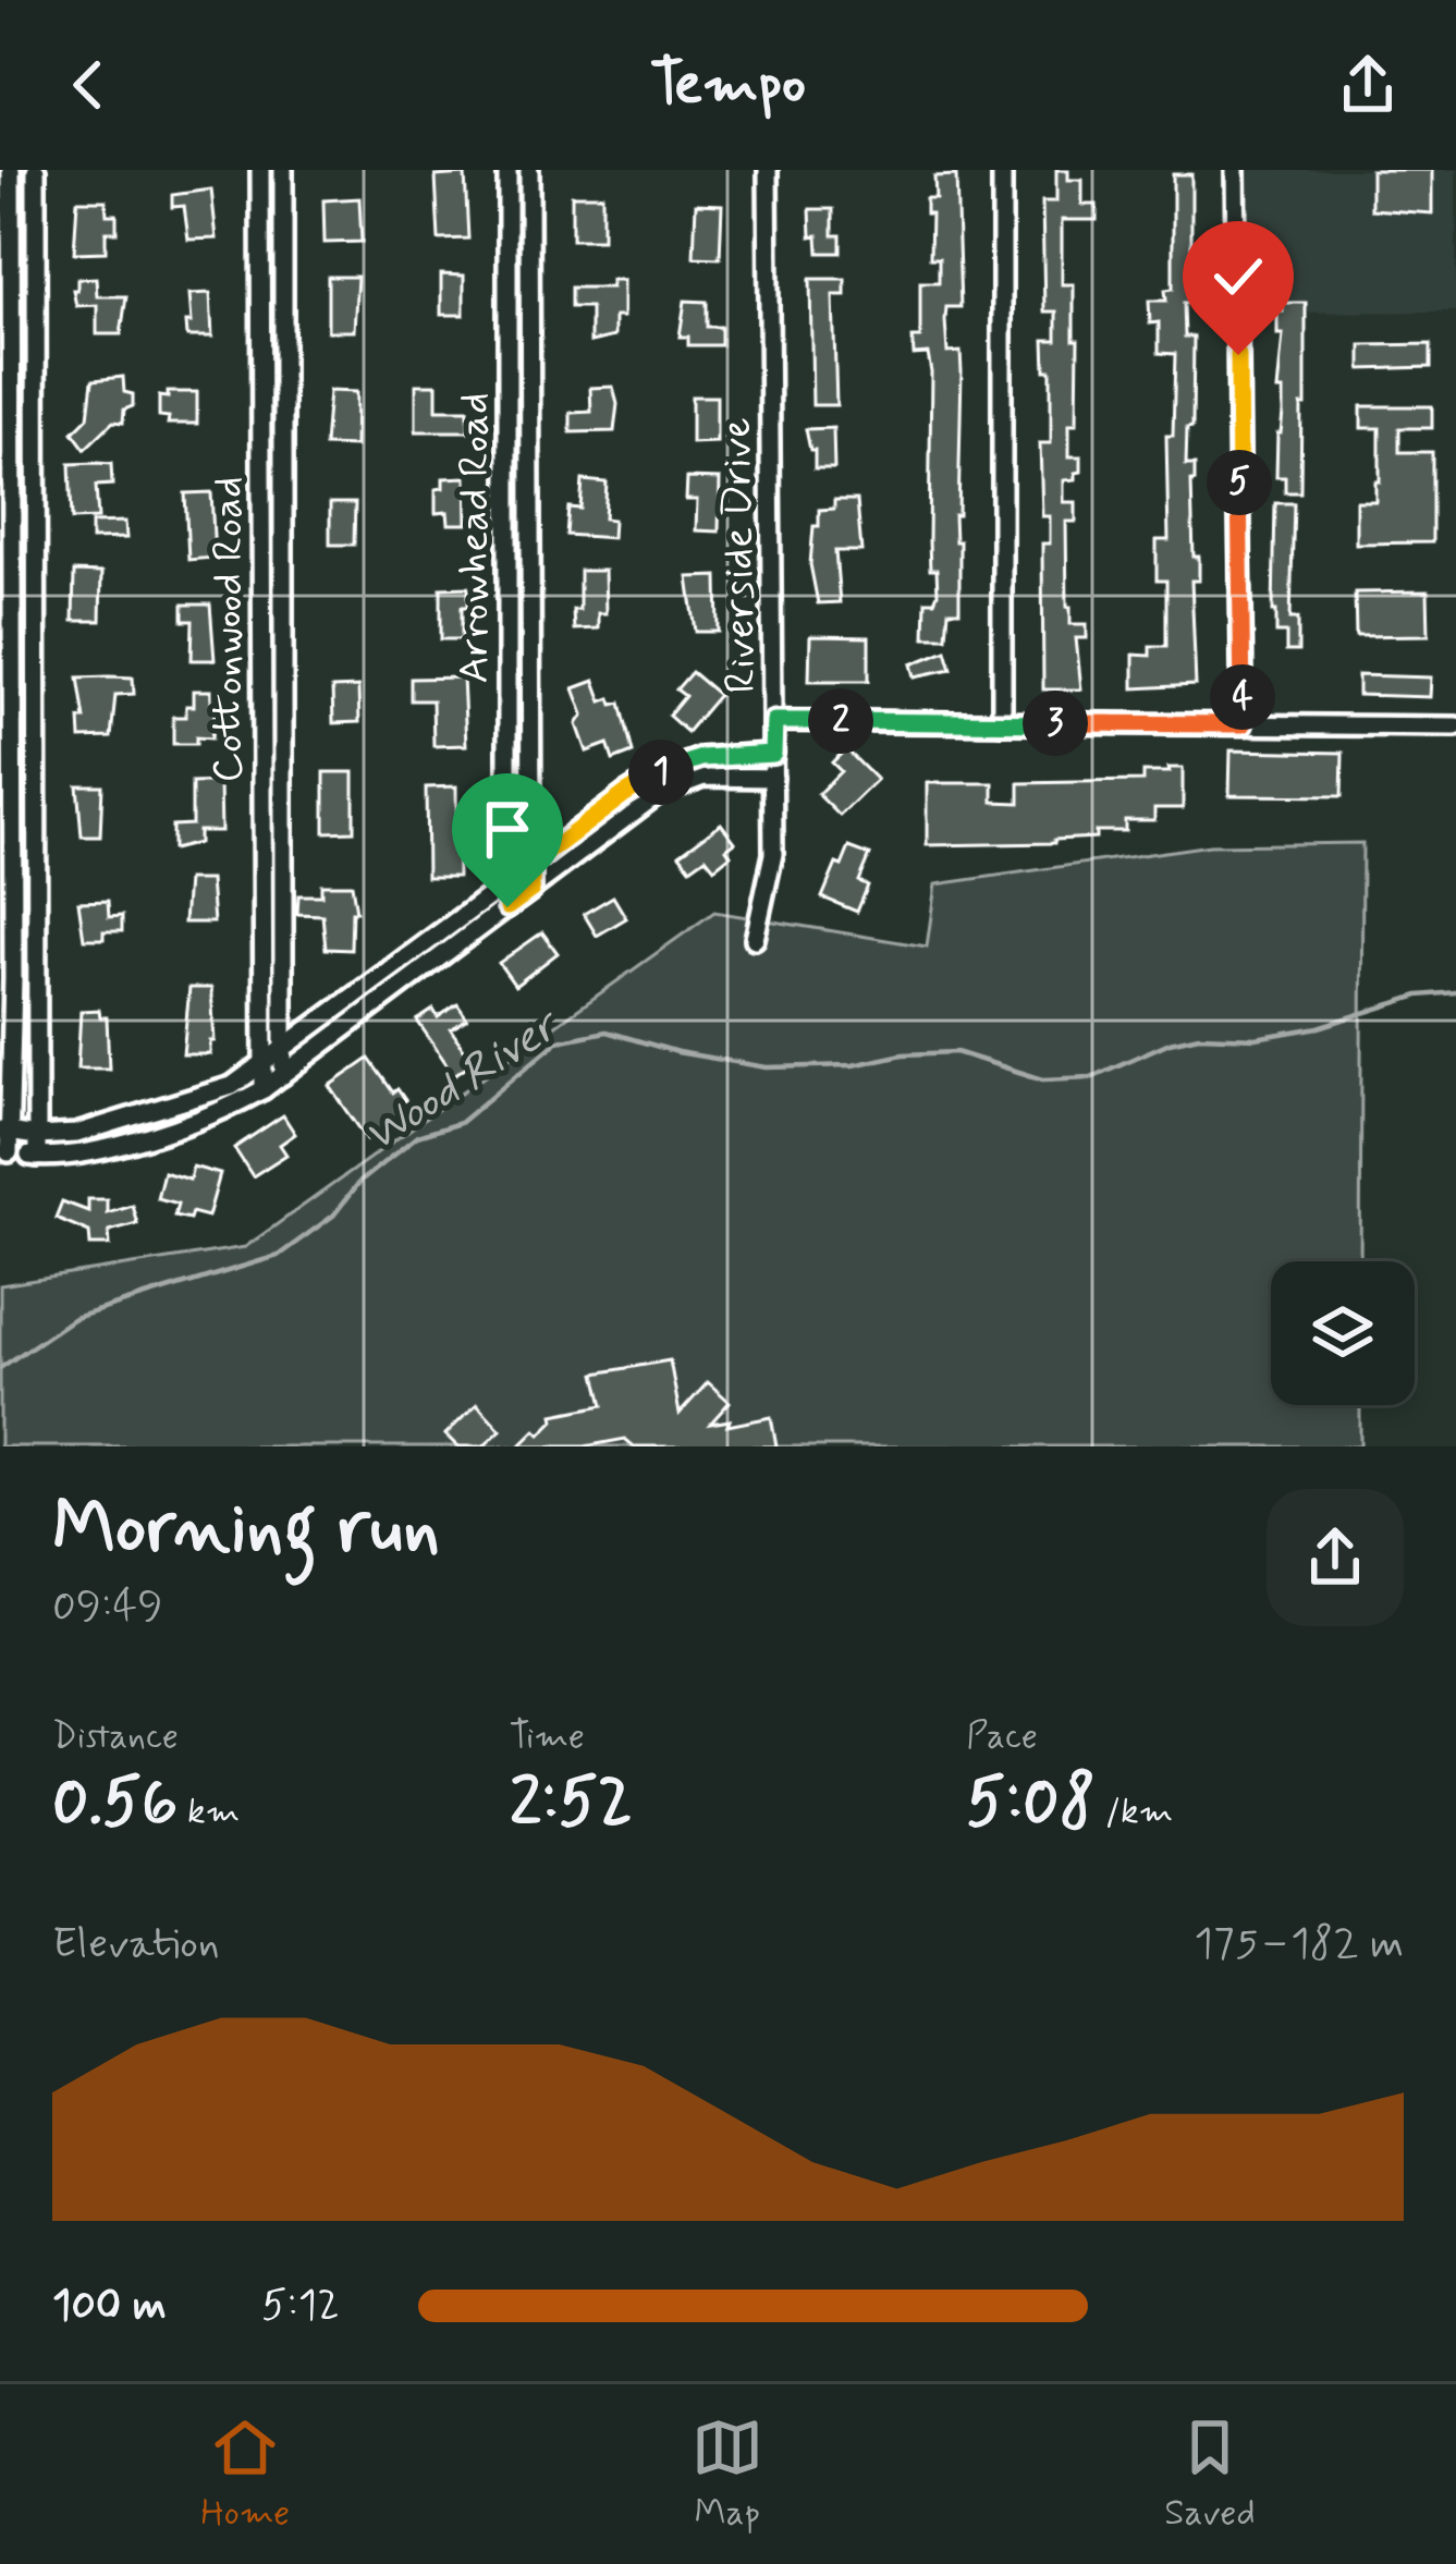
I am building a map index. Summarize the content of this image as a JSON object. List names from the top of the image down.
{
  "streets": {
    "street": ["Arrowhead Road", "Riverside Drive", "Cottonwood Road"]
  },
  "water": ["Wood River"],
  "page": {
    "header": "Tempo",
    "pins": [
      "5",
      "4",
      "2",
      "3",
      "1"
    ],
    "heading": ["Morning run", "09:49"],
    "stats": [
      ["Distance", "0.56 km"],
      ["Time", "2:52"],
      ["Pace", "5:08 /km"]
    ],
    "chart": ["Elevation", "175–182 m"],
    "list": [
      {
        "name": "100 m",
        "note": "5:12"
      }
    ],
    "tabs": ["Home", "Map", "Saved"]
  }
}
